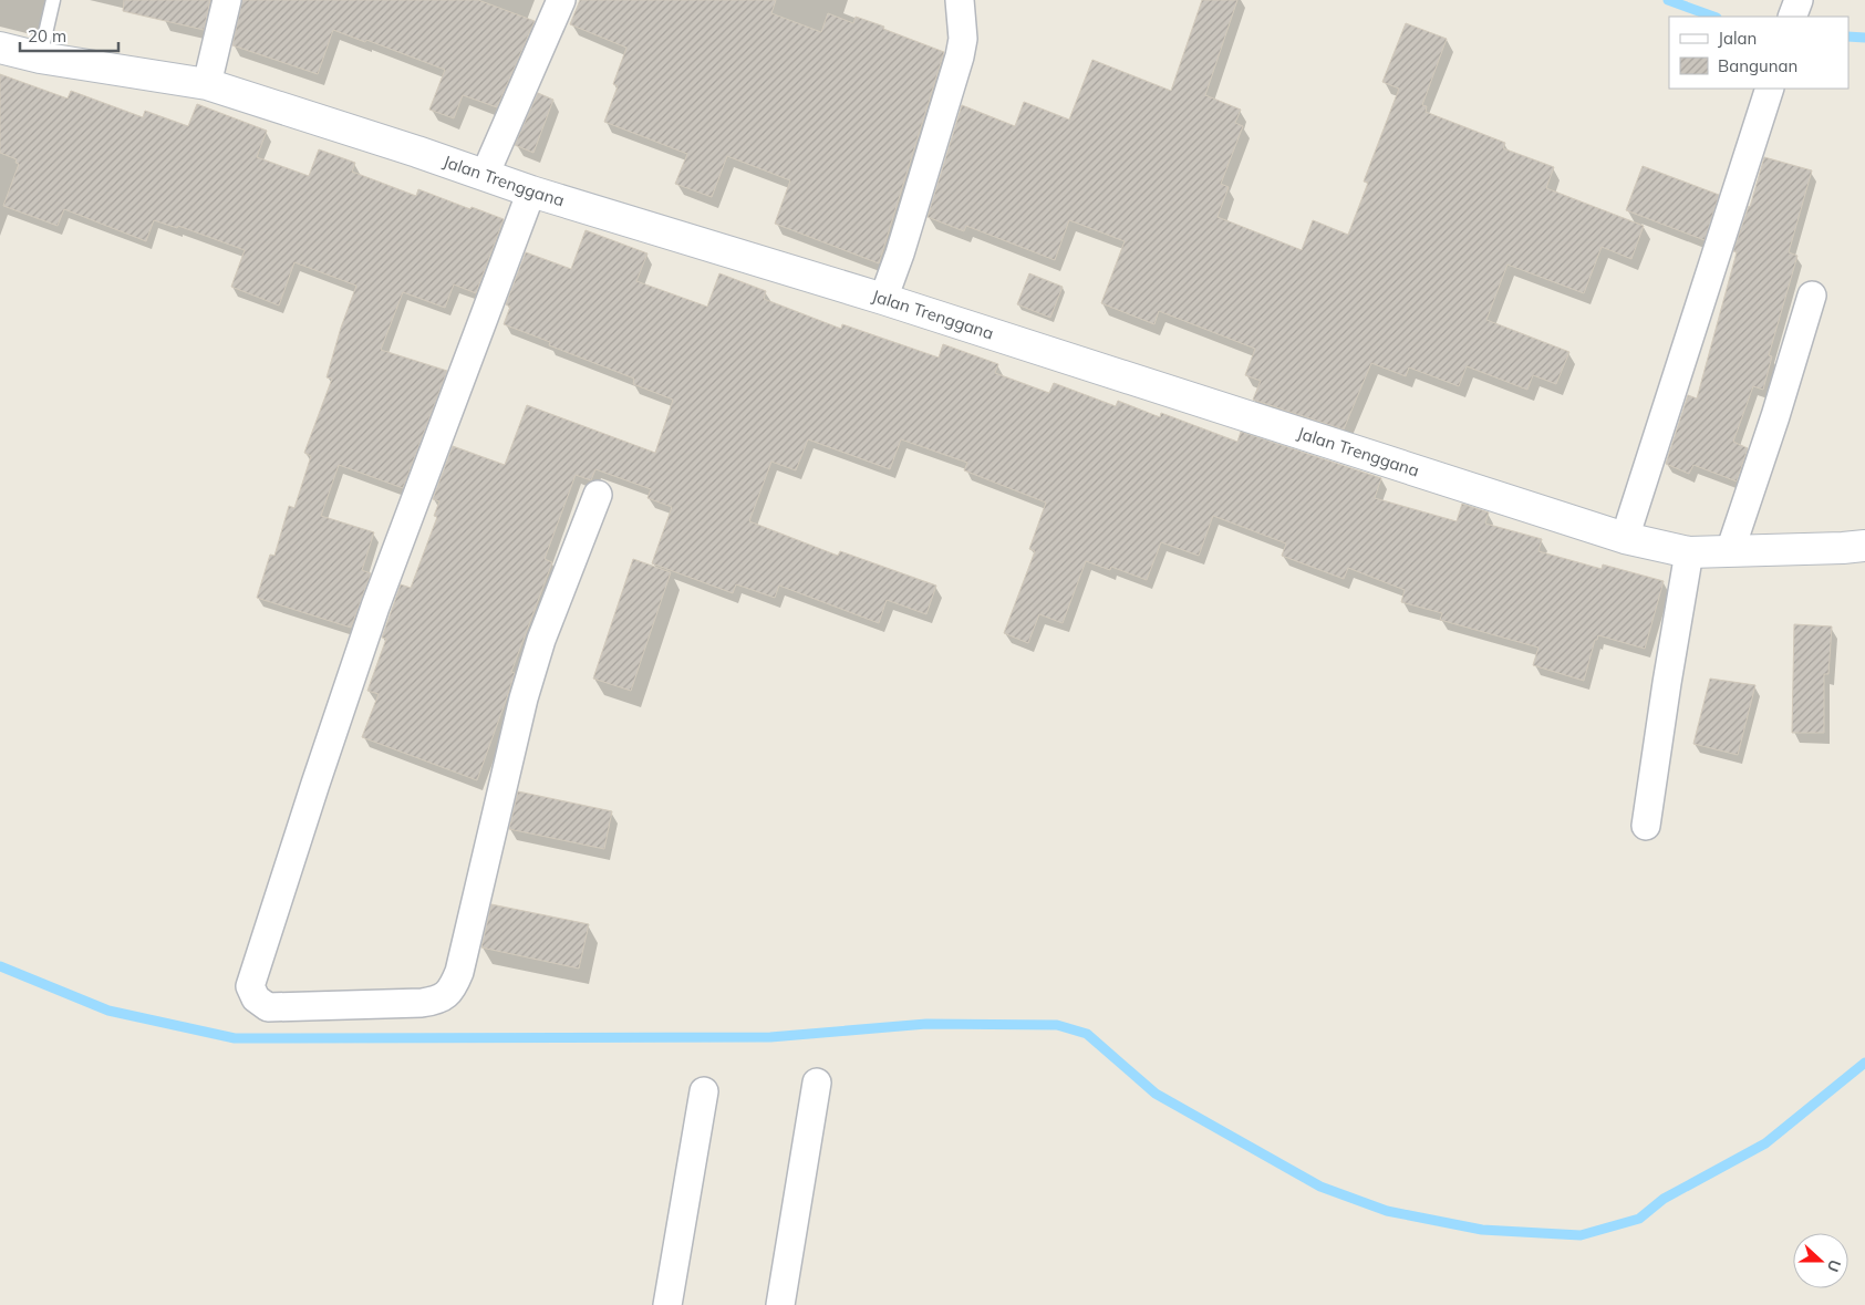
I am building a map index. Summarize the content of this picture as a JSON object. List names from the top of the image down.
{
  "streets": {
    "main road": ["Jalan Trenggana"]
  },
  "legend": ["Jalan", "Bangunan"],
  "scale_bar": "20 m",
  "north": "right"
}
